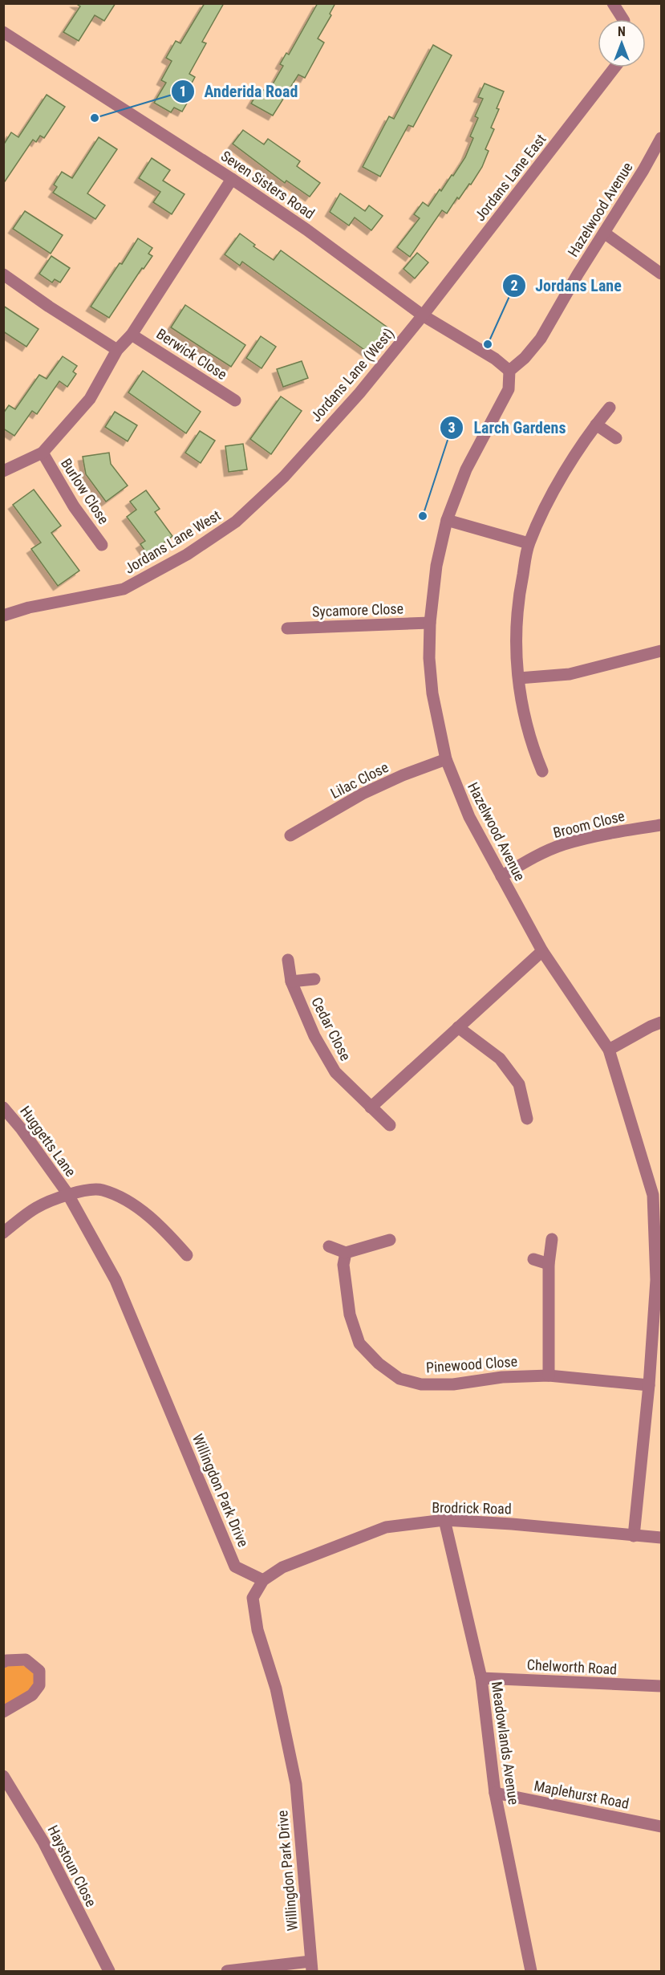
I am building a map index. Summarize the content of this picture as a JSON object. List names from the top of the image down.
{
  "streets": {
    "street": [
      "Jordans Lane East",
      "Seven Sisters Road",
      "Hazelwood Avenue",
      "Berwick Close",
      "Jordans Lane (West)",
      "Burlow Close",
      "Jordans Lane West",
      "Sycamore Close",
      "Lilac Close",
      "Broom Close",
      "Cedar Close",
      "Huggetts Lane",
      "Pinewood Close",
      "Willingdon Park Drive",
      "Brodrick Road",
      "Chelworth Road",
      "Meadowlands Avenue",
      "Maplehurst Road",
      "Haystoun Close"
    ]
  },
  "crossings": [
    ["Jordans Lane East", "Seven Sisters Road"],
    ["Jordans Lane East", "Jordans Lane (West)"],
    ["Seven Sisters Road", "Hazelwood Avenue"],
    ["Seven Sisters Road", "Jordans Lane (West)"],
    ["Hazelwood Avenue", "Sycamore Close"],
    ["Hazelwood Avenue", "Lilac Close"],
    ["Hazelwood Avenue", "Broom Close"],
    ["Hazelwood Avenue", "Pinewood Close"],
    ["Hazelwood Avenue", "Brodrick Road"],
    ["Jordans Lane (West)", "Jordans Lane West"],
    ["Huggetts Lane", "Willingdon Park Drive"],
    ["Willingdon Park Drive", "Brodrick Road"],
    ["Brodrick Road", "Meadowlands Avenue"],
    ["Chelworth Road", "Meadowlands Avenue"],
    ["Meadowlands Avenue", "Maplehurst Road"]
  ],
  "places": ["Anderida Road", "Jordans Lane", "Larch Gardens"],
  "north": "top"
}
